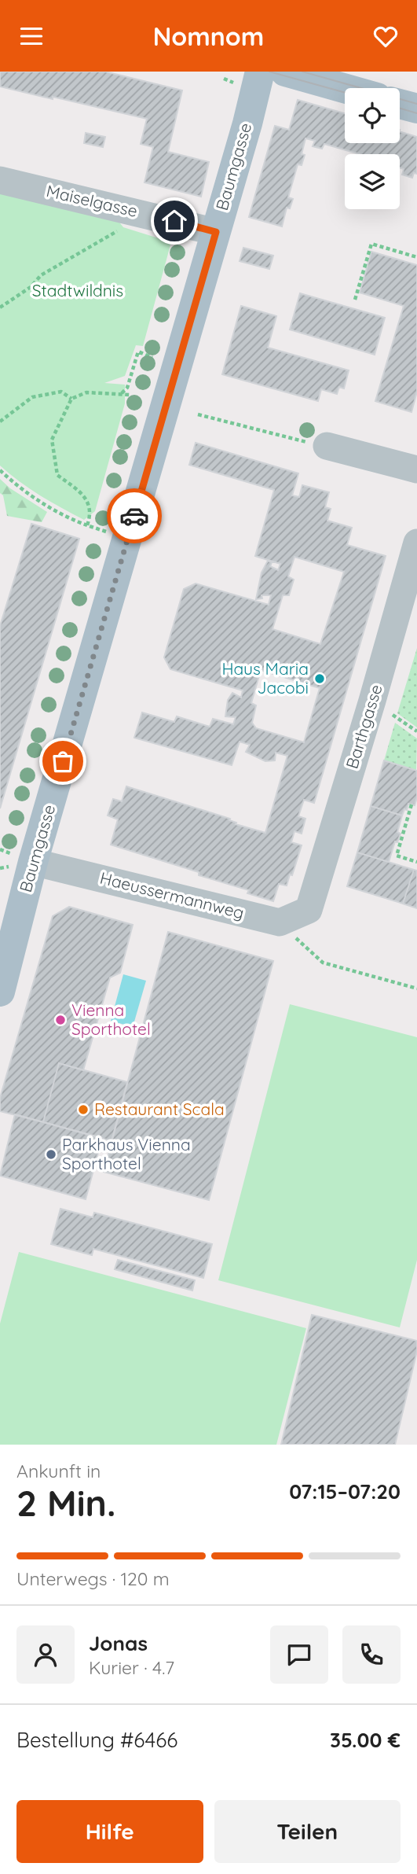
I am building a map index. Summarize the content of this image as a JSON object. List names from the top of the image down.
{
  "streets": {
    "main road": ["Baumgasse"],
    "street": ["Maiselgasse", "Barthgasse", "Haeussermannweg"]
  },
  "crossings": [
    ["Baumgasse", "Maiselgasse"],
    ["Baumgasse", "Haeussermannweg"],
    ["Barthgasse", "Haeussermannweg"]
  ],
  "parks": ["Stadtwildnis"],
  "places": [
    "Haus Maria Jacobi",
    "Vienna Sporthotel",
    "Restaurant Scala",
    "Parkhaus Vienna Sporthotel"
  ],
  "page": {
    "header": "Nomnom",
    "heading": ["2 Min.", "Ankunft in", "07:15–07:20"],
    "panel": [
      "Jonas",
      "Kurier · 4.7",
      "Bestellung #6466",
      "35.00 €"
    ],
    "bar": "Unterwegs · 120 m",
    "buttons": ["Hilfe", "Teilen"]
  }
}
